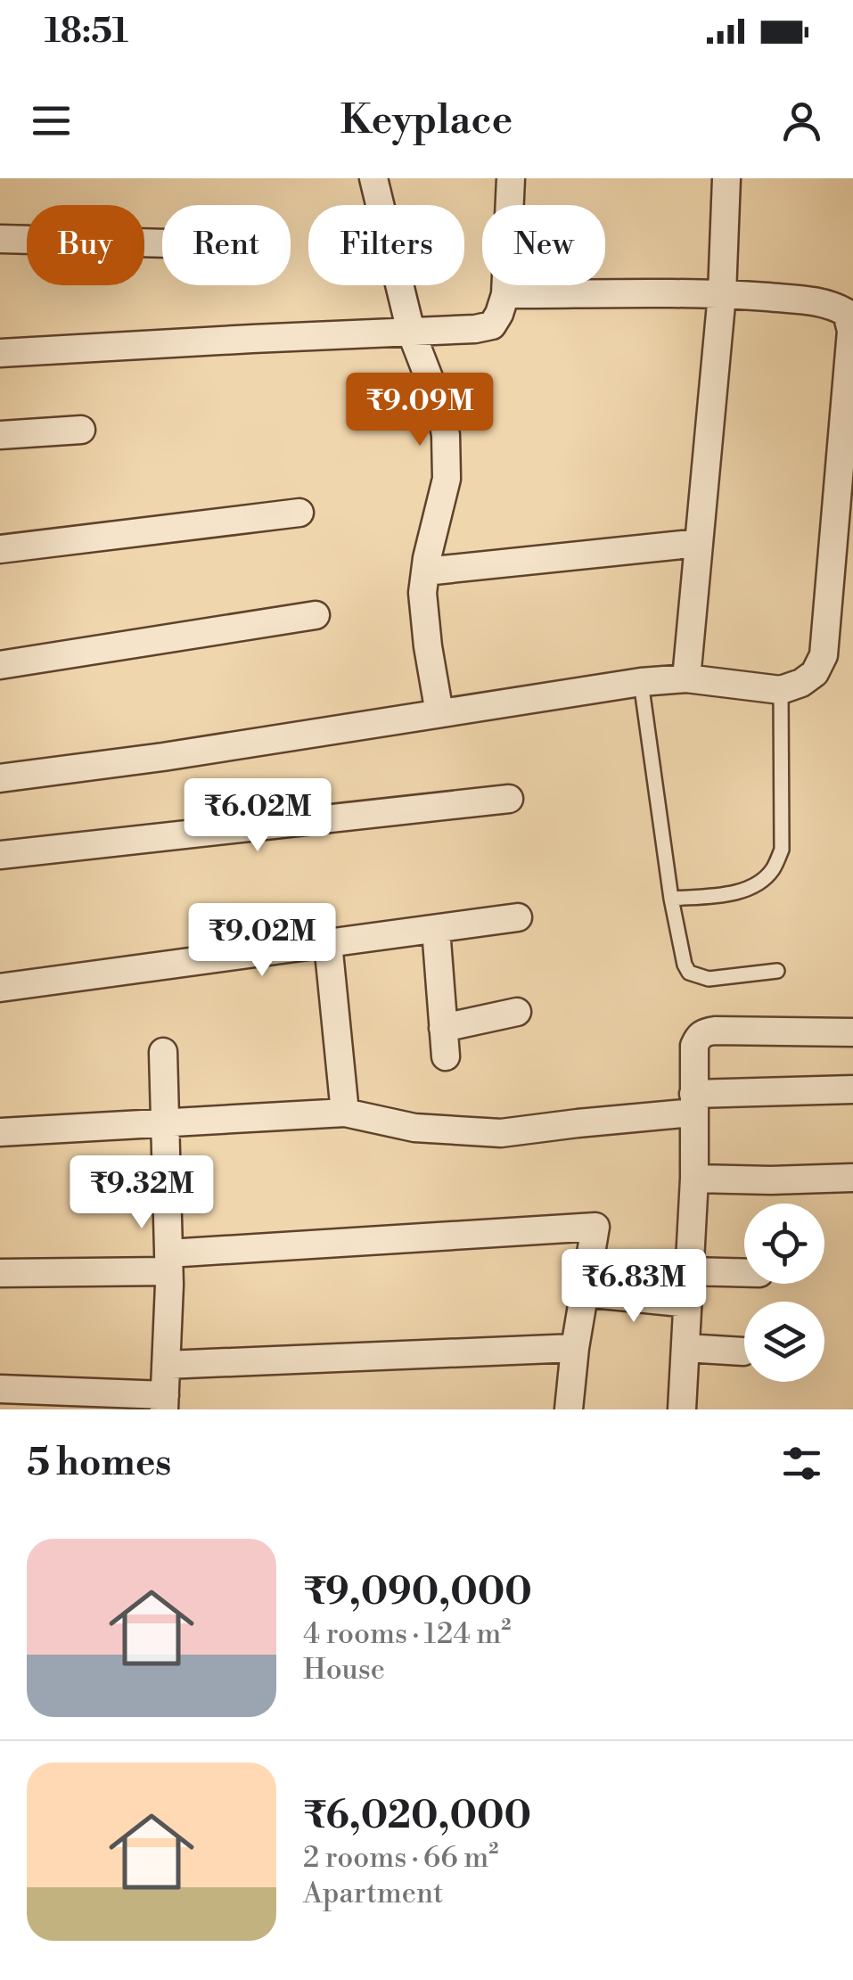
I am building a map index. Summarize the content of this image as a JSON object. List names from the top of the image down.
{
  "page": {
    "status": "18:51",
    "header": "Keyplace",
    "chip": [
      "Buy",
      "Rent",
      "Filters",
      "New"
    ],
    "price": [
      "₹9.09M",
      "₹6.02M",
      "₹9.02M",
      "₹9.32M",
      "₹6.83M"
    ],
    "heading": "5 homes",
    "list": [
      {
        "name": "₹9,090,000",
        "note": "4 rooms · 124 m² · House"
      },
      {
        "name": "₹6,020,000",
        "note": "2 rooms · 66 m² · Apartment"
      }
    ]
  }
}
